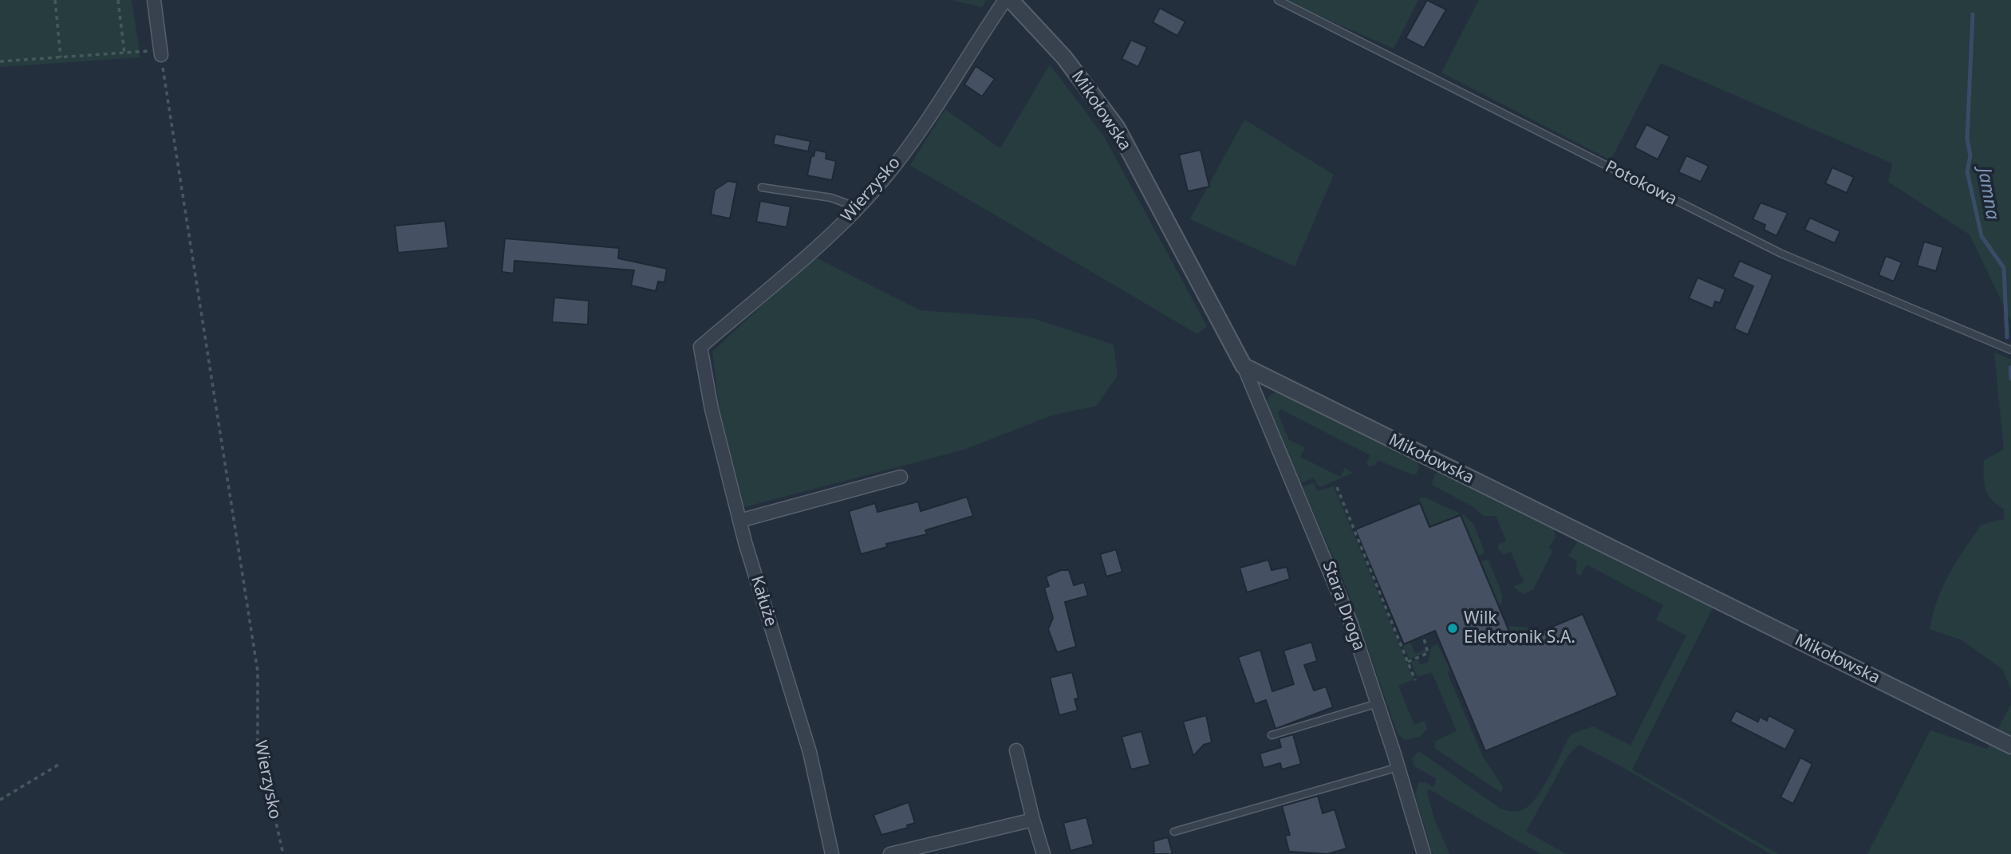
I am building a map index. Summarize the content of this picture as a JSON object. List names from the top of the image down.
{
  "streets": {
    "street": [
      "Mikołowska",
      "Wierzysko",
      "Kałuże",
      "Stara Droga"
    ],
    "lane": ["Potokowa"]
  },
  "crossings": [
    ["Mikołowska", "Stara Droga"],
    ["Wierzysko", "Kałuże"]
  ],
  "water": ["Jamna"],
  "places": ["Wilk Elektronik S.A."]
}
